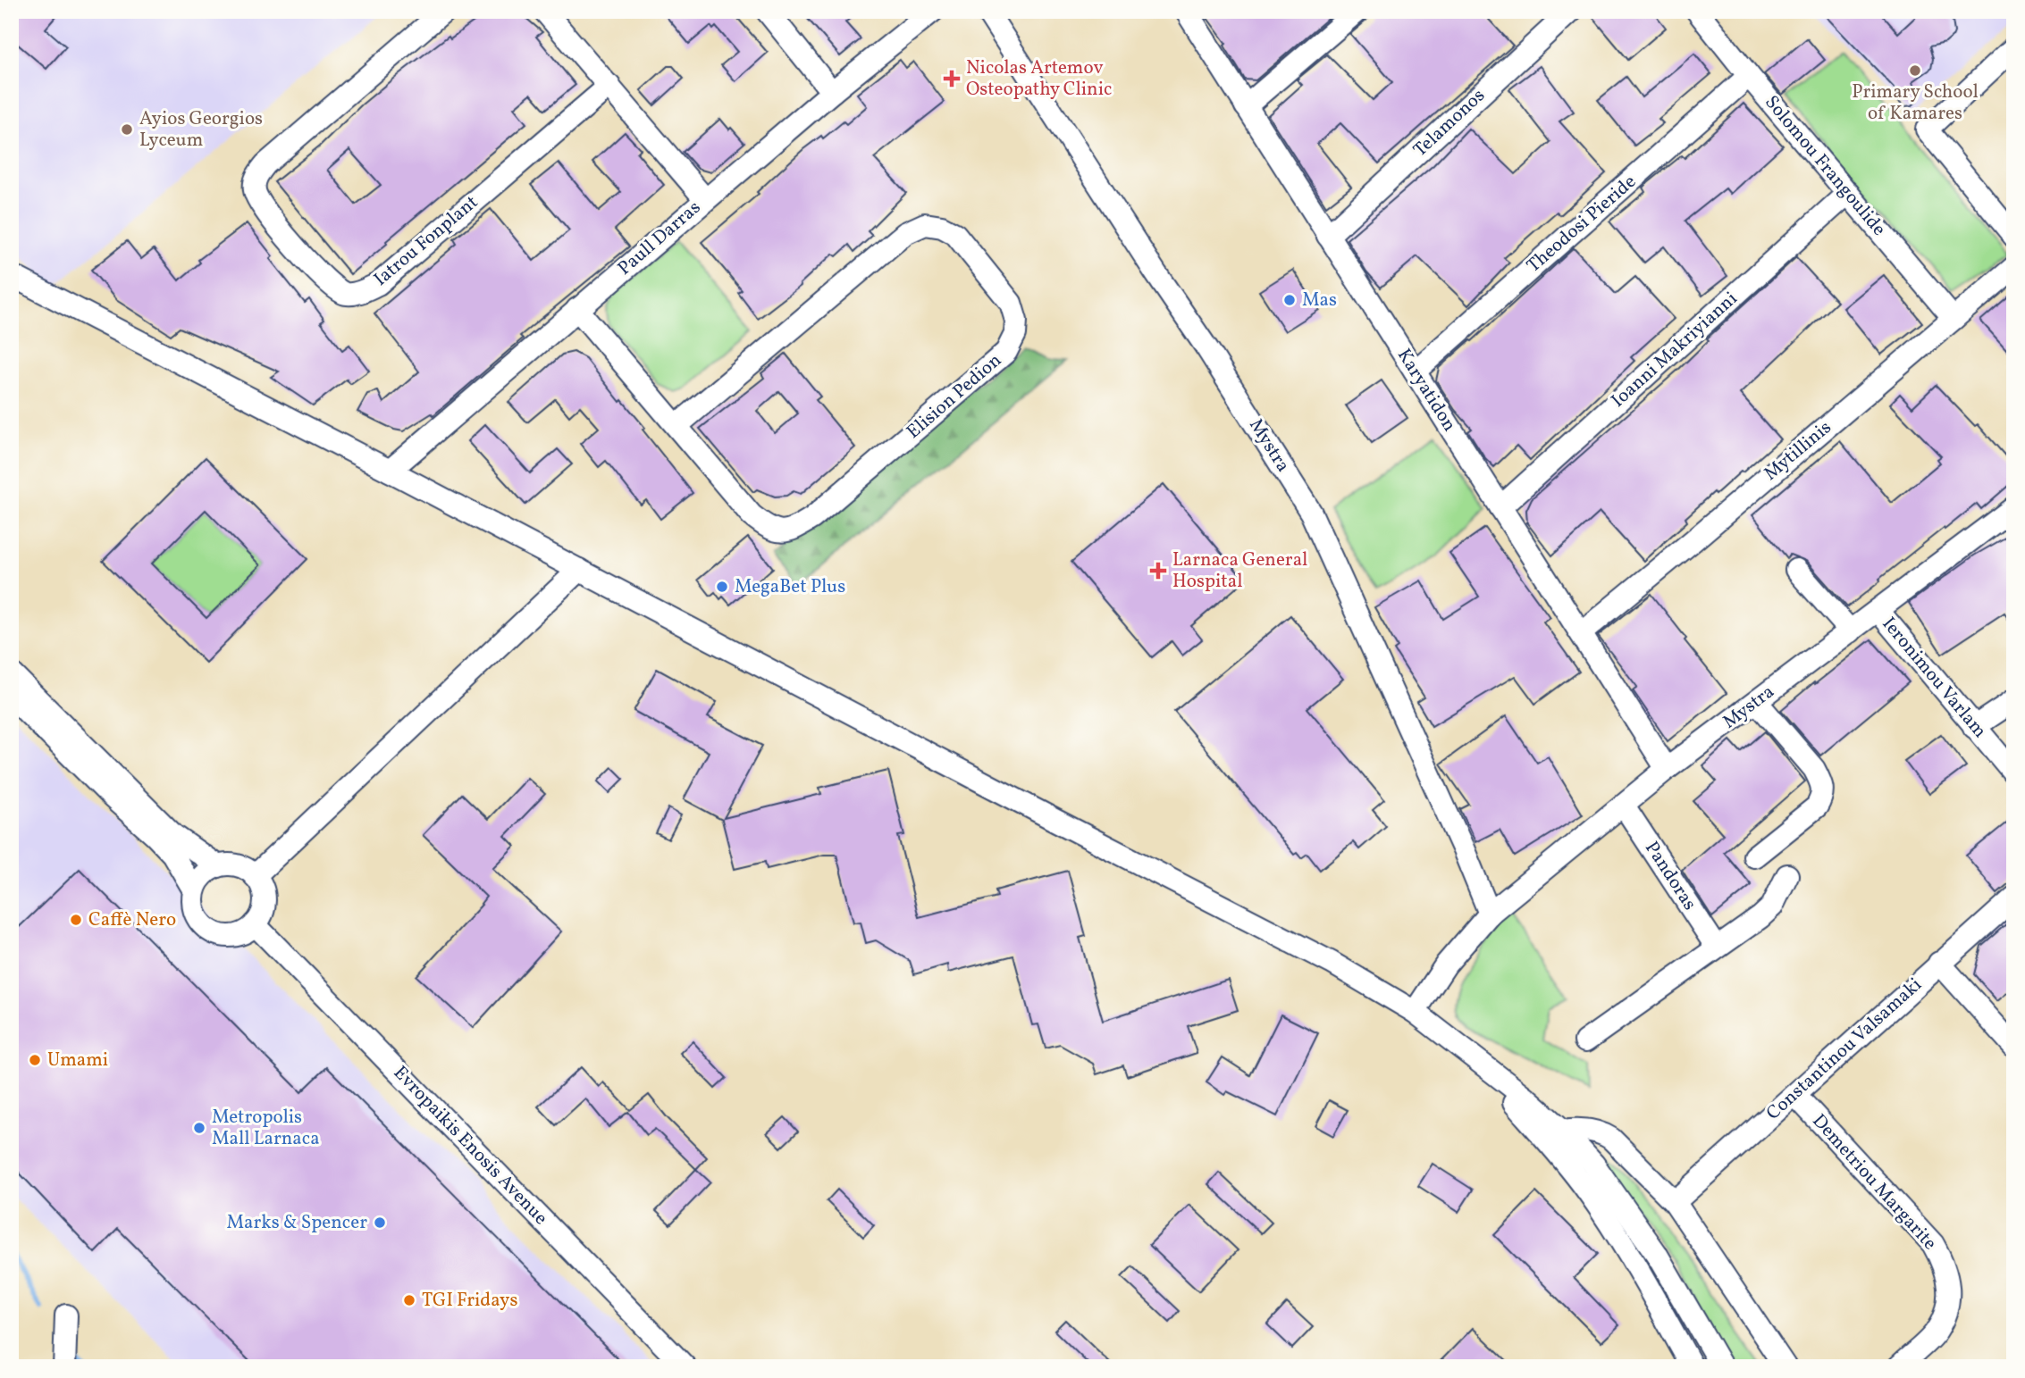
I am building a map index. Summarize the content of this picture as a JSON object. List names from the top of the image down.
{
  "streets": {
    "street": [
      "Telamonos",
      "Solomou Frangoulide",
      "Theodosi Pieride",
      "Paull Darras",
      "Iatrou Fonplant",
      "Ioanni Makriyianni",
      "Karyatidon",
      "Elision Pedion",
      "Mystra",
      "Mytillinis",
      "Ieronimou Varlam",
      "Pandoras",
      "Constantinou Valsamaki",
      "Evropaikis Enosis Avenue",
      "Demetriou Margarite"
    ]
  },
  "crossings": [
    ["Telamonos", "Karyatidon"],
    ["Solomou Frangoulide", "Theodosi Pieride"],
    ["Solomou Frangoulide", "Ioanni Makriyianni"],
    ["Solomou Frangoulide", "Mytillinis"],
    ["Theodosi Pieride", "Karyatidon"],
    ["Paull Darras", "Elision Pedion"],
    ["Ioanni Makriyianni", "Karyatidon"],
    ["Karyatidon", "Mystra"],
    ["Karyatidon", "Mytillinis"],
    ["Mystra", "Ieronimou Varlam"],
    ["Mystra", "Pandoras"],
    ["Constantinou Valsamaki", "Demetriou Margarite"]
  ],
  "places": {
    "other": [
      "Primary School of Kamares",
      "Ayios Georgios Lyceum",
      "Mas",
      "MegaBet Plus",
      "Caffè Nero",
      "Umami",
      "Metropolis Mall Larnaca",
      "Marks & Spencer",
      "TGI Fridays"
    ],
    "health": ["Nicolas Artemov Osteopathy Clinic", "Larnaca General Hospital"]
  }
}
